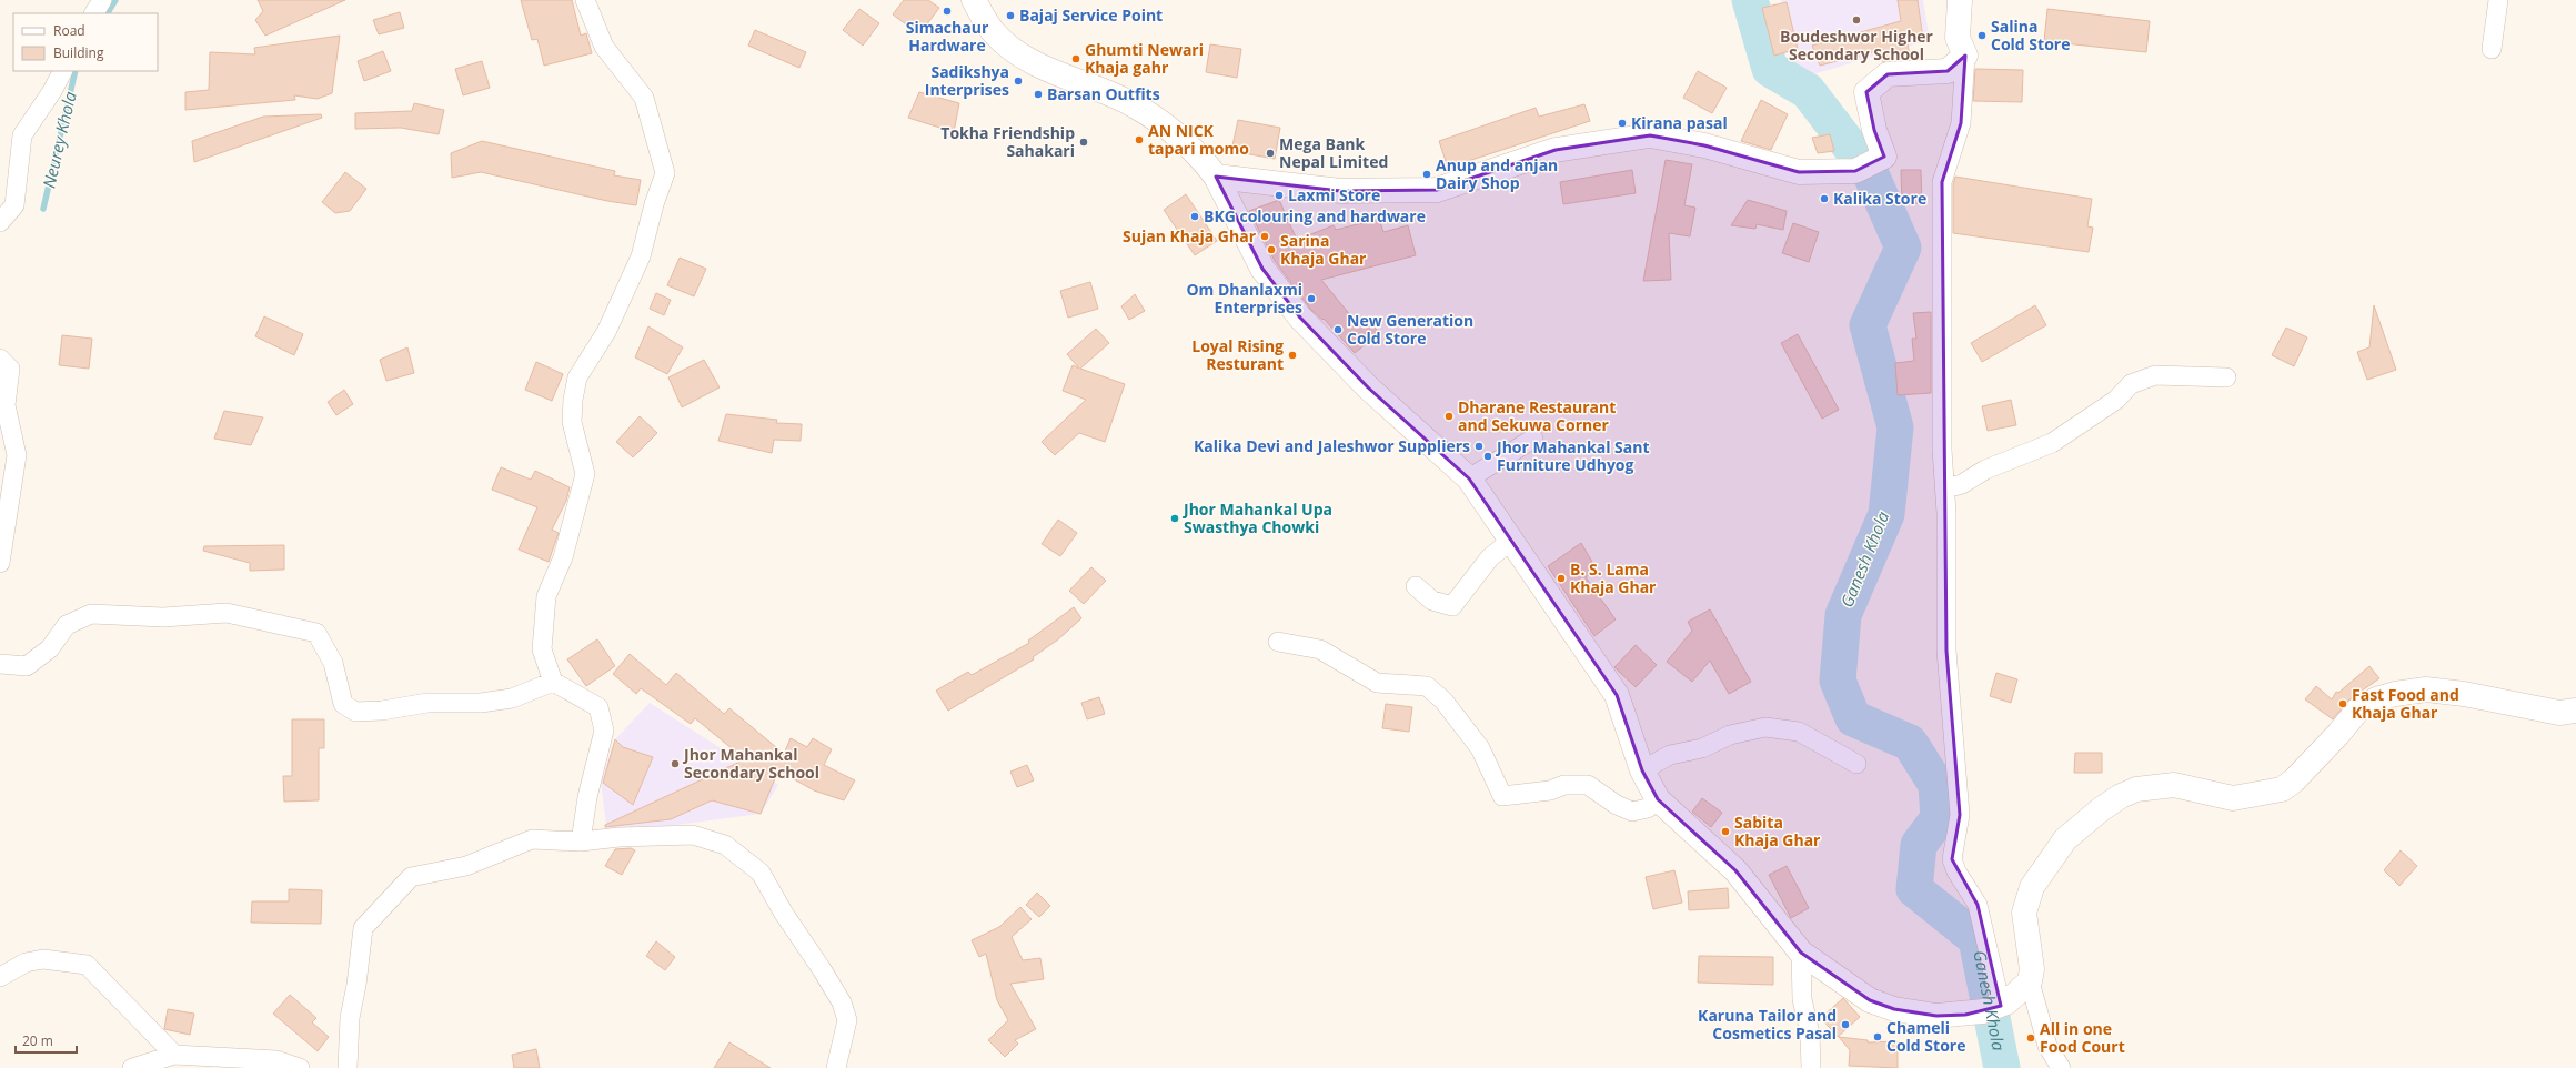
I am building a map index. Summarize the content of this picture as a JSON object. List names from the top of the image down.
{
  "water": ["Neurey Khola", "Ganesh Khola"],
  "places": [
    "Simachaur Hardware",
    "Bajaj Service Point",
    "Boudeshwor Higher Secondary School",
    "Salina Cold Store",
    "Ghumti Newari Khaja gahr",
    "Sadikshya Interprises",
    "Barsan Outfits",
    "Kirana pasal",
    "AN NICK tapari momo",
    "Tokha Friendship Sahakari",
    "Mega Bank Nepal Limited",
    "Anup and anjan Dairy Shop",
    "Laxmi Store",
    "Kalika Store",
    "BKG colouring and hardware",
    "Sujan Khaja Ghar",
    "Sarina Khaja Ghar",
    "Om Dhanlaxmi Enterprises",
    "New Generation Cold Store",
    "Loyal Rising Resturant",
    "Dharane Restaurant and Sekuwa Corner",
    "Kalika Devi and Jaleshwor Suppliers",
    "Jhor Mahankal Sant Furniture Udhyog",
    "Jhor Mahankal Upa Swasthya Chowki",
    "B. S. Lama Khaja Ghar",
    "Fast Food and Khaja Ghar",
    "Jhor Mahankal Secondary School",
    "Sabita Khaja Ghar",
    "Karuna Tailor and Cosmetics Pasal",
    "Chameli Cold Store",
    "All in one Food Court"
  ],
  "legend": ["Road", "Building"],
  "scale_bar": "20 m"
}
